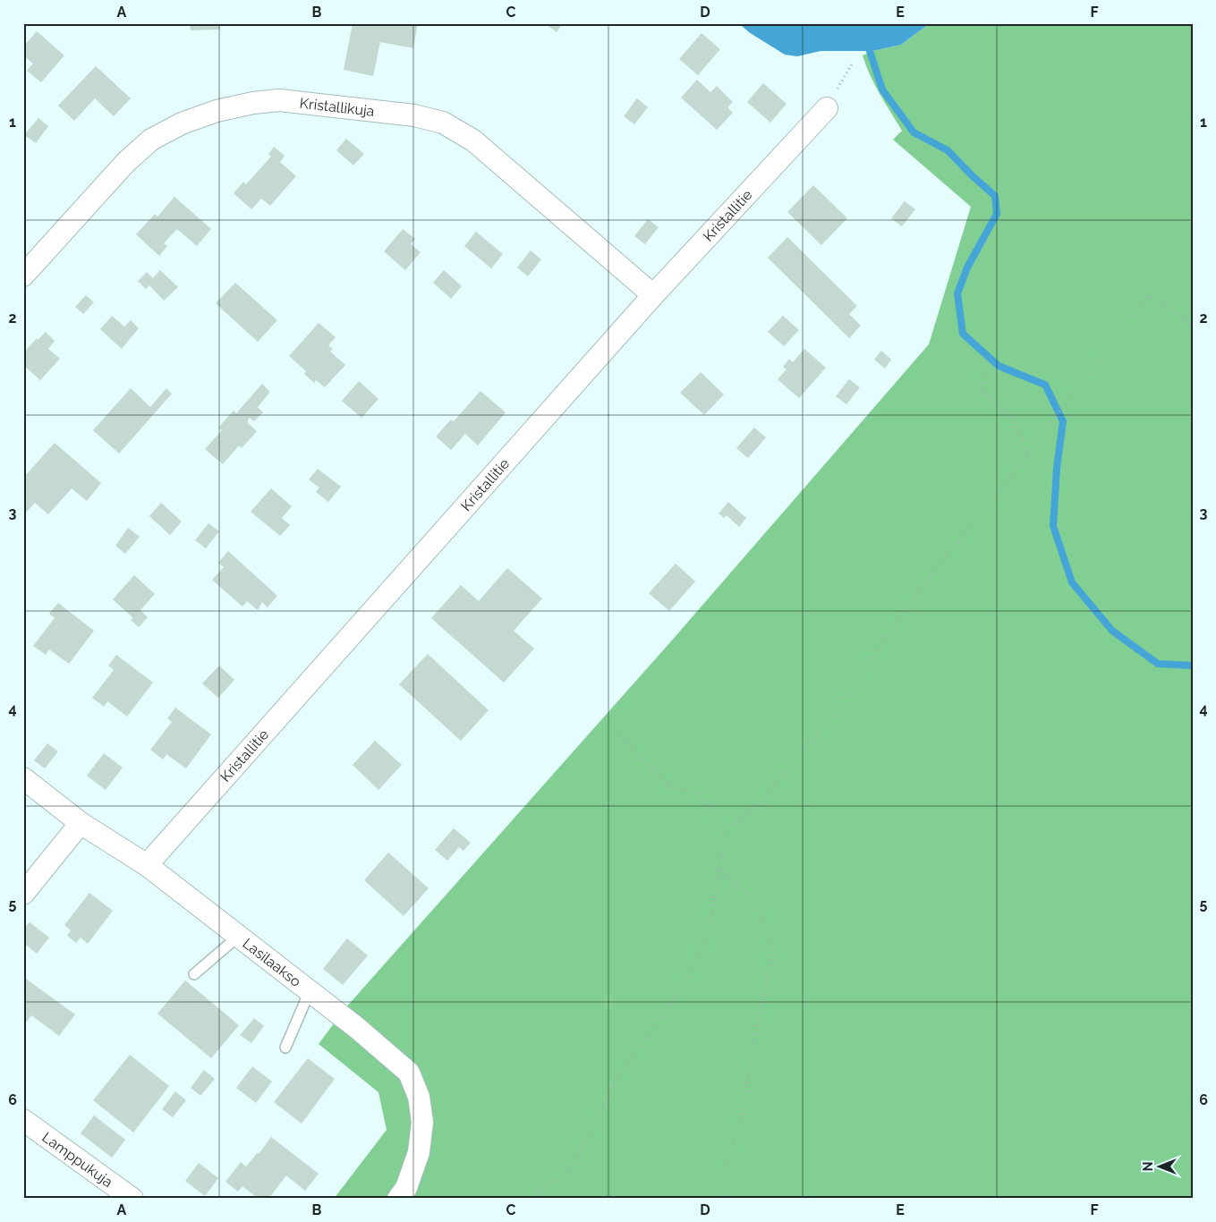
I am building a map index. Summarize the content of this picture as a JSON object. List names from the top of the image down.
{
  "streets": {
    "street": [
      "Kristallikuja",
      "Kristallitie",
      "Lasilaakso",
      "Lamppukuja"
    ]
  },
  "crossings": [
    ["Kristallikuja", "Kristallitie"],
    ["Kristallitie", "Lasilaakso"]
  ],
  "north": "left",
  "grid": {
    "columns": [
      "A",
      "B",
      "C",
      "D",
      "E",
      "F"
    ],
    "rows": [
      "1",
      "2",
      "3",
      "4",
      "5",
      "6"
    ]
  }
}
